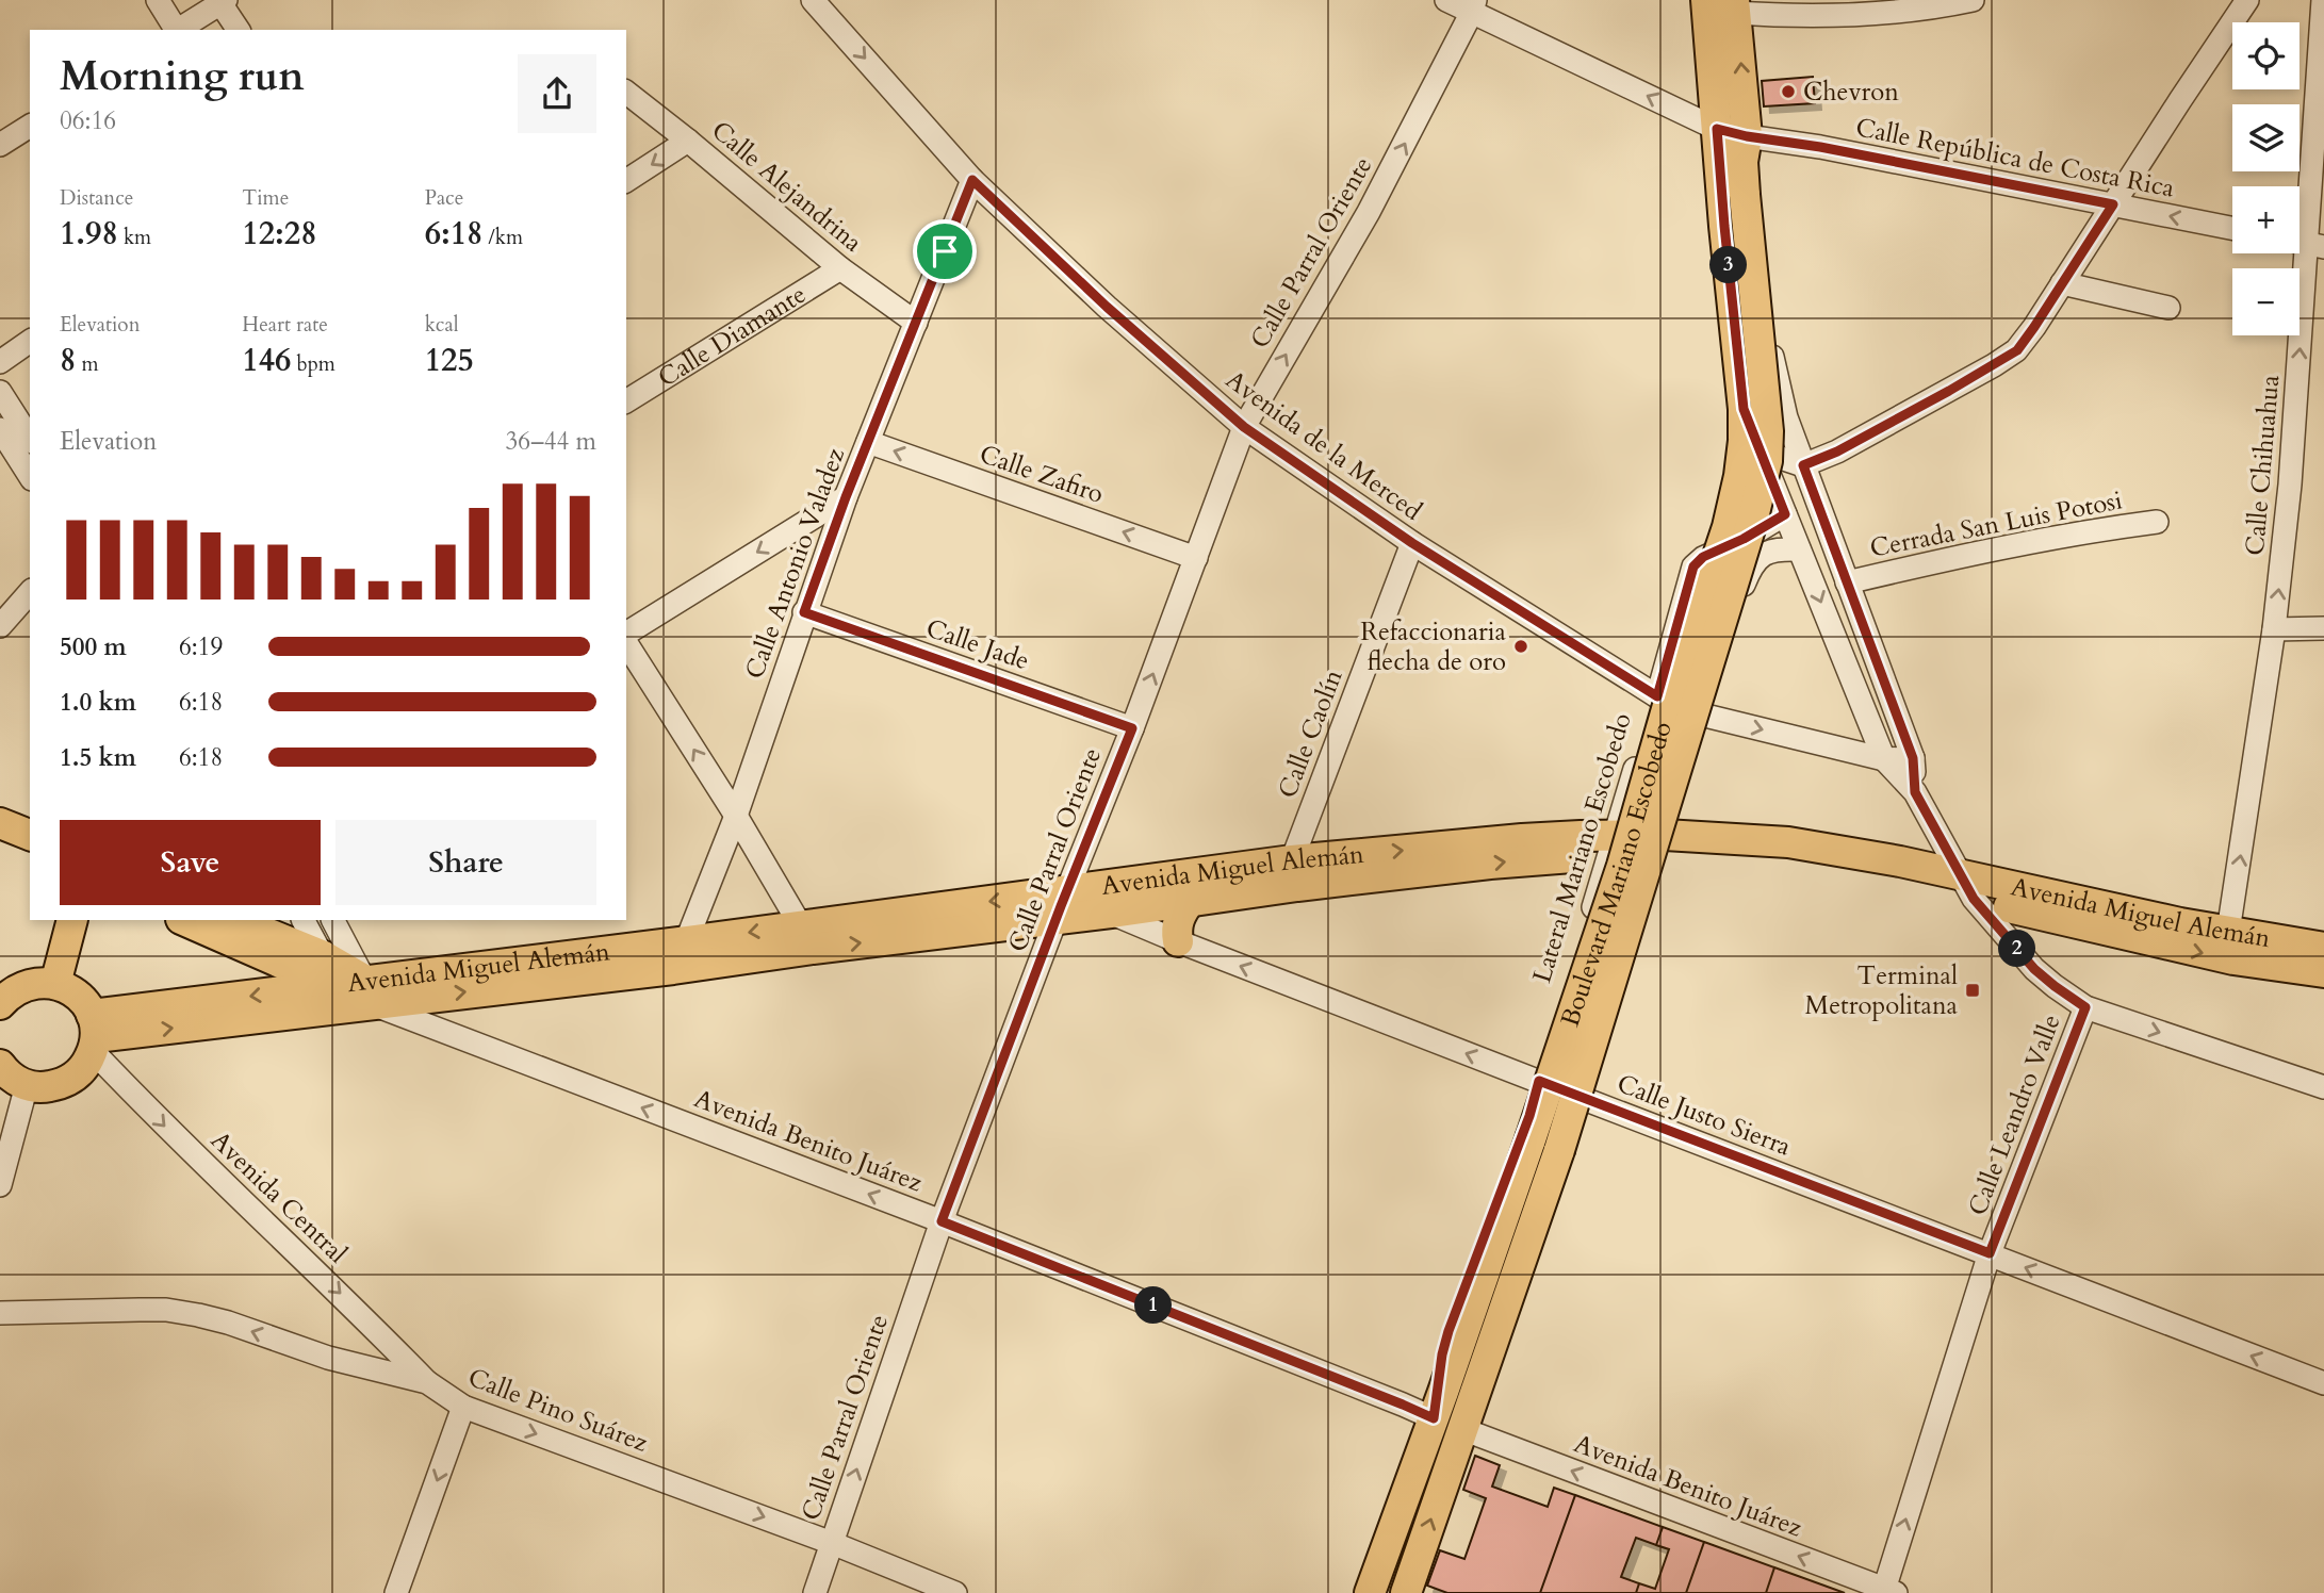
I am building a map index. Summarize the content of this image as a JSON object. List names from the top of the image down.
{
  "streets": {
    "main road": ["Avenida Miguel Alemán", "Boulevard Mariano Escobedo"],
    "street": [
      "Calle República de Costa Rica",
      "Calle Alejandrina",
      "Calle Parral Oriente",
      "Calle Diamante",
      "Avenida de la Merced",
      "Calle Chihuahua",
      "Calle Zafiro",
      "Cerrada San Luis Potosi",
      "Calle Antonio Valadez",
      "Calle Jade",
      "Calle Caolín",
      "Lateral Mariano Escobedo",
      "Calle Justo Sierra",
      "Calle Leandro Valle",
      "Avenida Benito Juárez",
      "Avenida Central",
      "Calle Pino Suárez"
    ]
  },
  "crossings": [
    ["Calle República de Costa Rica", "Calle Parral Oriente"],
    ["Calle República de Costa Rica", "Boulevard Mariano Escobedo"],
    ["Calle República de Costa Rica", "Calle Leandro Valle"],
    ["Calle Alejandrina", "Calle Diamante"],
    ["Calle Alejandrina", "Calle Antonio Valadez"],
    ["Calle Parral Oriente", "Avenida de la Merced"],
    ["Calle Parral Oriente", "Calle Zafiro"],
    ["Calle Parral Oriente", "Calle Jade"],
    ["Calle Parral Oriente", "Avenida Miguel Alemán"],
    ["Calle Parral Oriente", "Avenida Benito Juárez"],
    ["Calle Parral Oriente", "Calle Pino Suárez"],
    ["Avenida de la Merced", "Calle Antonio Valadez"],
    ["Avenida de la Merced", "Calle Caolín"],
    ["Avenida de la Merced", "Lateral Mariano Escobedo"],
    ["Avenida de la Merced", "Calle Leandro Valle"],
    ["Calle Chihuahua", "Avenida Miguel Alemán"],
    ["Calle Zafiro", "Calle Antonio Valadez"],
    ["Cerrada San Luis Potosi", "Calle Leandro Valle"],
    ["Calle Antonio Valadez", "Calle Jade"],
    ["Calle Antonio Valadez", "Avenida Miguel Alemán"],
    ["Calle Caolín", "Avenida Miguel Alemán"],
    ["Lateral Mariano Escobedo", "Avenida Miguel Alemán"],
    ["Lateral Mariano Escobedo", "Boulevard Mariano Escobedo"],
    ["Lateral Mariano Escobedo", "Calle Justo Sierra"],
    ["Lateral Mariano Escobedo", "Calle Leandro Valle"],
    ["Avenida Miguel Alemán", "Calle Justo Sierra"],
    ["Avenida Miguel Alemán", "Calle Leandro Valle"],
    ["Avenida Miguel Alemán", "Avenida Benito Juárez"],
    ["Avenida Miguel Alemán", "Avenida Central"],
    ["Boulevard Mariano Escobedo", "Calle Leandro Valle"],
    ["Boulevard Mariano Escobedo", "Avenida Benito Juárez"],
    ["Calle Justo Sierra", "Calle Leandro Valle"],
    ["Calle Leandro Valle", "Avenida Benito Juárez"],
    ["Avenida Central", "Calle Pino Suárez"]
  ],
  "one_way": [
    "Calle República de Costa Rica",
    "Calle Parral Oriente",
    "Calle Chihuahua",
    "Calle Zafiro",
    "Calle Justo Sierra",
    "Avenida Benito Juárez",
    "Avenida Central"
  ],
  "places": {
    "other": ["Chevron", "Refaccionaria flecha de oro"],
    "transit": ["Terminal Metropolitana"]
  },
  "page": {
    "map_buttons": ["+", "−"],
    "heading": ["Morning run", "06:16"],
    "stats": [
      ["Distance", "1.98 km"],
      ["Time", "12:28"],
      ["Pace", "6:18 /km"],
      ["Elevation", "8 m"],
      ["Heart rate", "146 bpm"],
      ["kcal", "125"]
    ],
    "pins": ["3", "2", "1"],
    "chart": ["Elevation", "36–44 m"],
    "list": [
      {
        "name": "500 m",
        "note": "6:19"
      },
      {
        "name": "1.0 km",
        "note": "6:18"
      },
      {
        "name": "1.5 km",
        "note": "6:18"
      }
    ],
    "buttons": ["Save", "Share"]
  }
}
